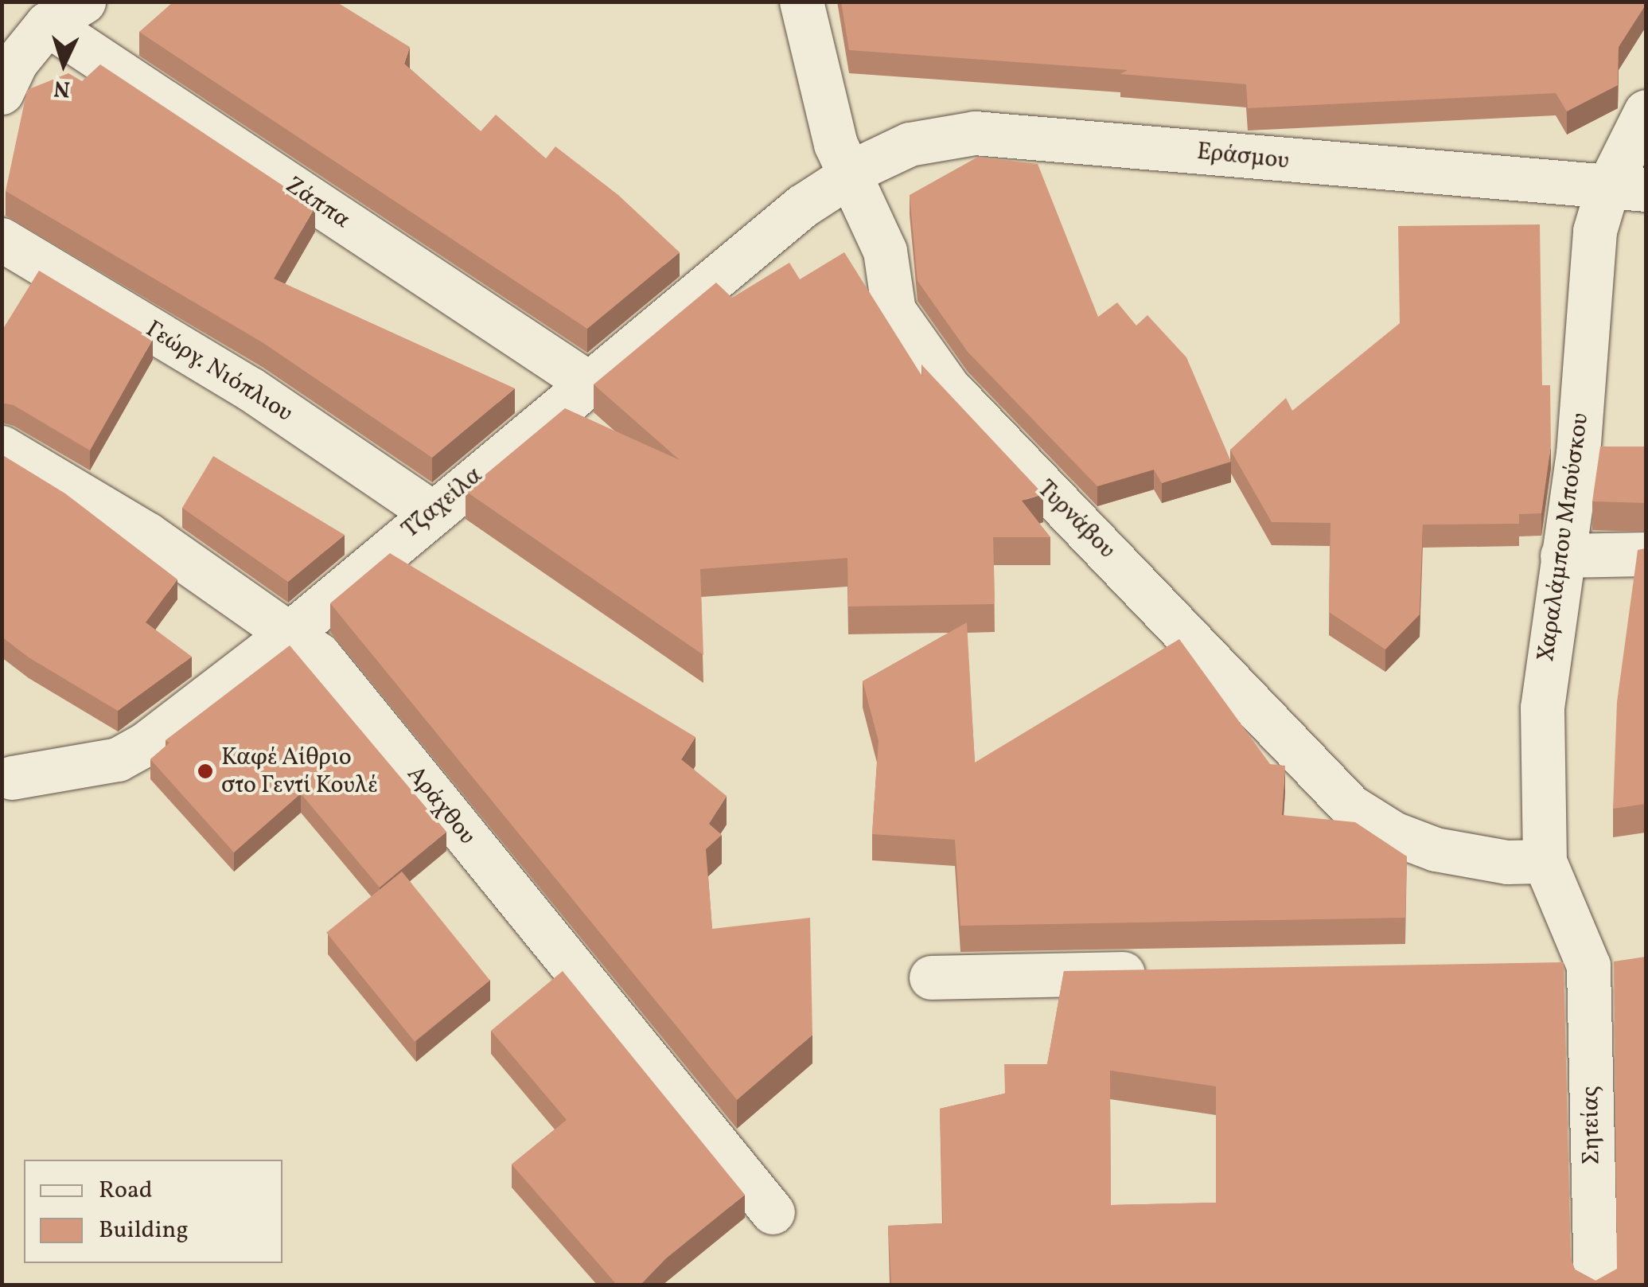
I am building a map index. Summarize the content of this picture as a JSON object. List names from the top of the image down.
{
  "streets": {
    "street": [
      "Εράσμου",
      "Ζάππα",
      "Γεώργ. Νιόπλιου",
      "Τζαχείλα",
      "Τυρνάβου",
      "Χαραλάμπου Μπούσκου",
      "Αράχθου",
      "Σητείας"
    ]
  },
  "crossings": [
    ["Εράσμου", "Τζαχείλα"],
    ["Εράσμου", "Τυρνάβου"],
    ["Εράσμου", "Χαραλάμπου Μπούσκου"],
    ["Ζάππα", "Τζαχείλα"],
    ["Γεώργ. Νιόπλιου", "Τζαχείλα"],
    ["Τζαχείλα", "Τυρνάβου"],
    ["Τζαχείλα", "Αράχθου"],
    ["Τυρνάβου", "Χαραλάμπου Μπούσκου"],
    ["Χαραλάμπου Μπούσκου", "Σητείας"]
  ],
  "places": ["Καφέ Αίθριο στο Γεντί Κουλέ"],
  "legend": ["Road", "Building"],
  "north": "bottom"
}
